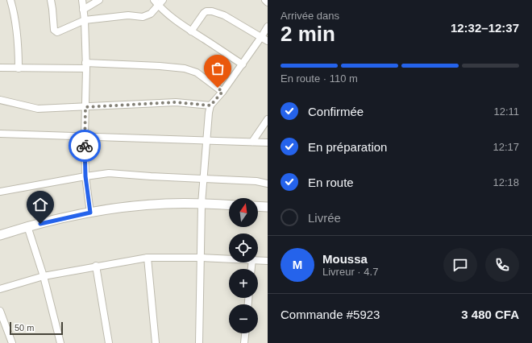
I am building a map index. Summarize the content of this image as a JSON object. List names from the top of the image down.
{
  "scale_bar": "50 m",
  "north": "top",
  "page": {
    "heading": ["2 min", "Arrivée dans", "12:32–12:37"],
    "panel": [
      "Moussa",
      "Livreur · 4.7",
      "Commande #5923",
      "3 480 CFA"
    ],
    "bar": "En route · 110 m",
    "list": [
      ["Confirmée", "12:11"],
      ["En préparation", "12:17"],
      ["En route", "12:18"],
      "Livrée"
    ],
    "map_buttons": ["+", "−"],
    "round": "M",
    "scale": "50 m"
  }
}
